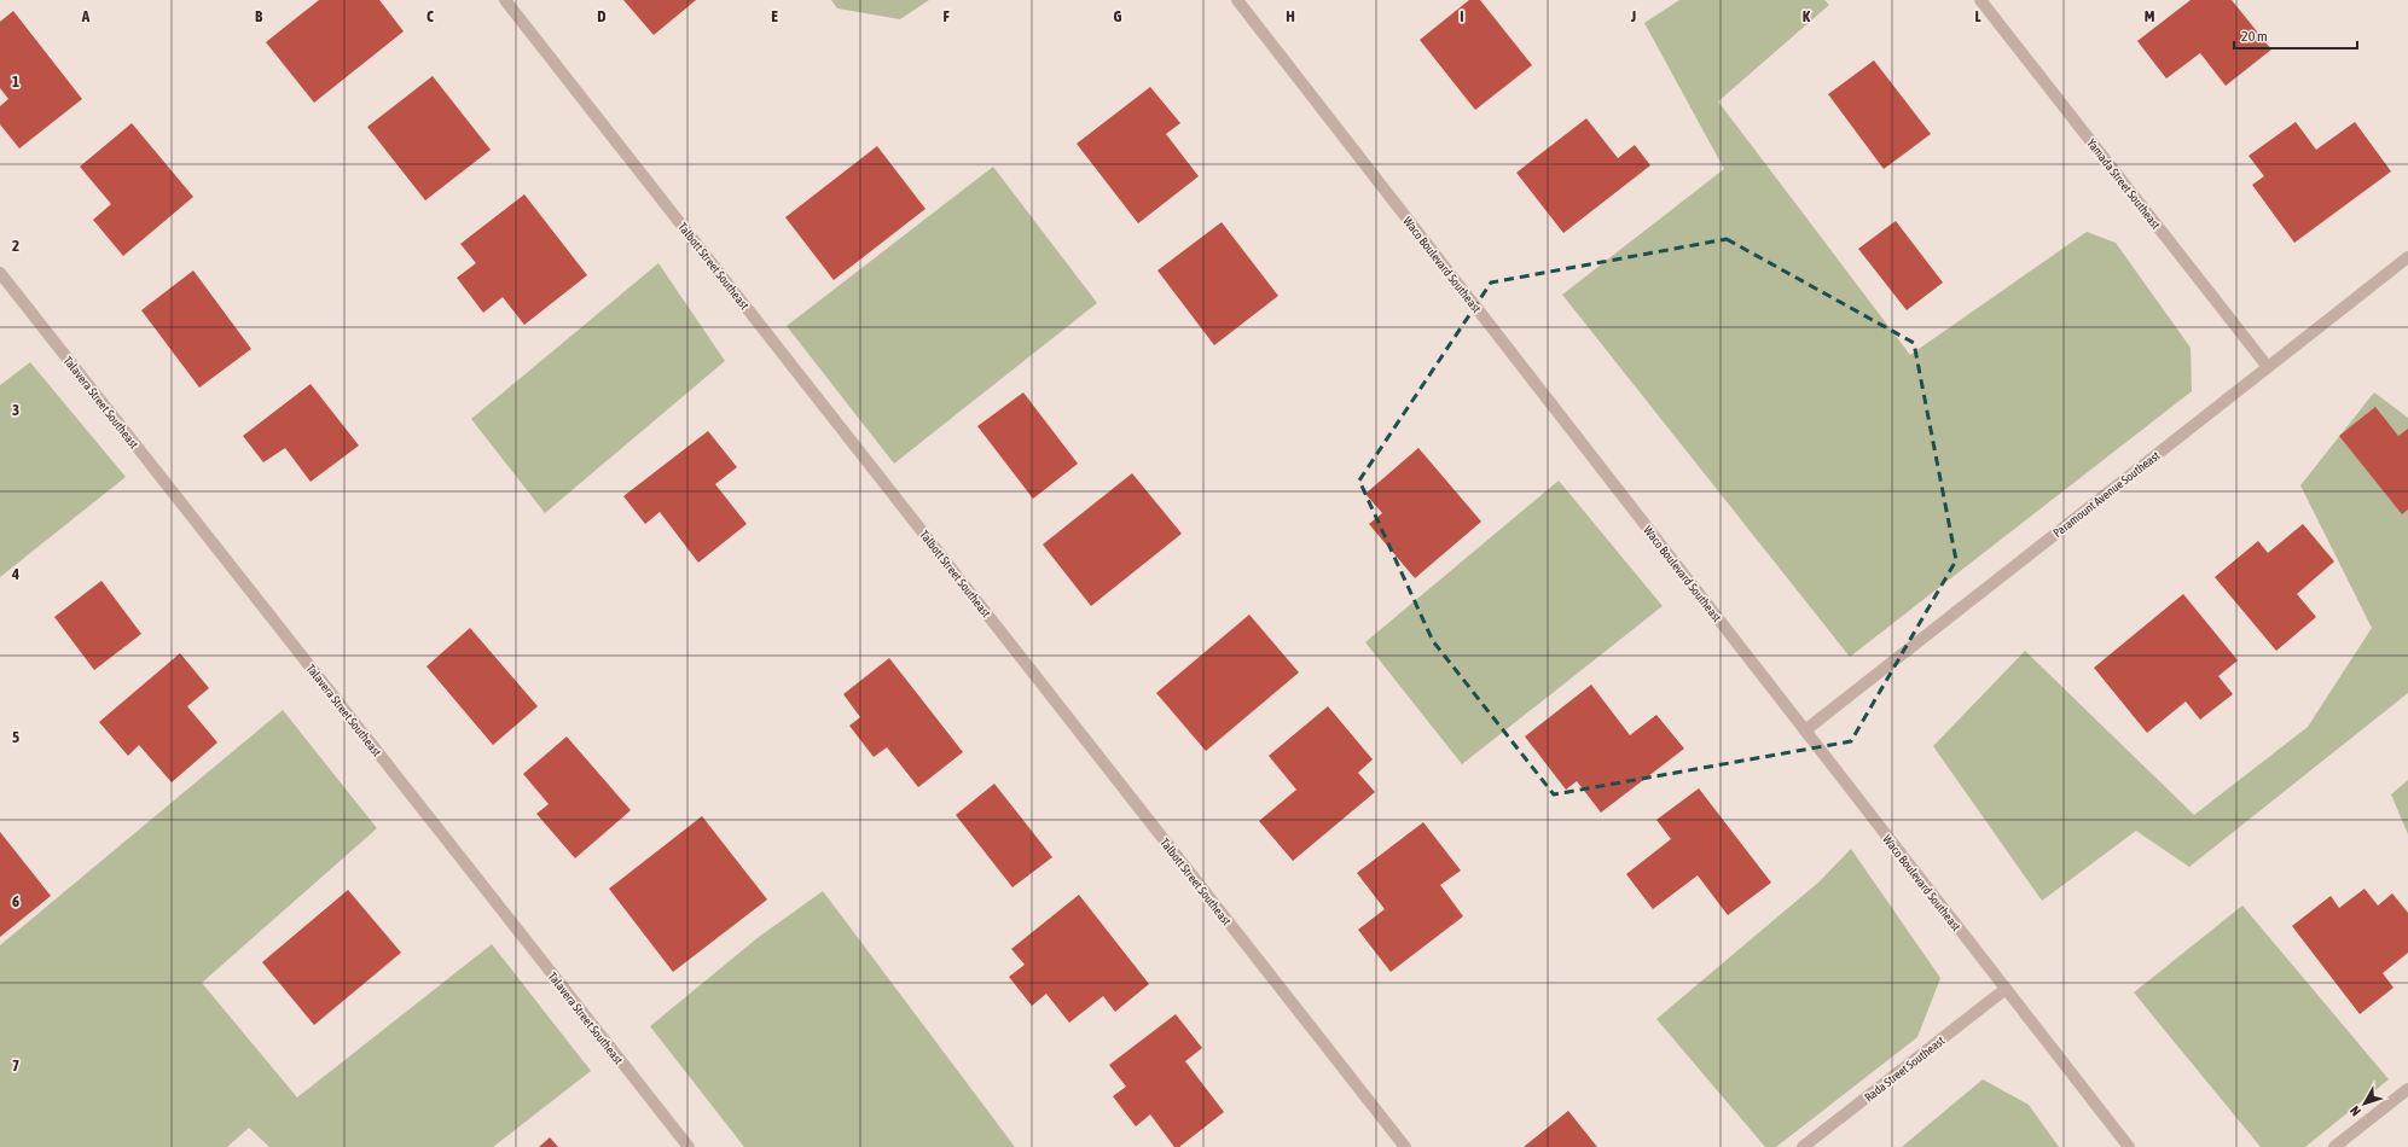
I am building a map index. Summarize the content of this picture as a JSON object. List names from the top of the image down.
{
  "streets": {
    "street": [
      "Yamada Street Southeast",
      "Waco Boulevard Southeast",
      "Talbott Street Southeast",
      "Talavera Street Southeast",
      "Paramount Avenue Southeast",
      "Rada Street Southeast"
    ]
  },
  "crossings": [
    ["Yamada Street Southeast", "Paramount Avenue Southeast"],
    ["Waco Boulevard Southeast", "Paramount Avenue Southeast"],
    ["Waco Boulevard Southeast", "Rada Street Southeast"]
  ],
  "scale_bar": "20 m",
  "north": "bottom left",
  "grid": {
    "columns": [
      "A",
      "B",
      "C",
      "D",
      "E",
      "F",
      "G",
      "H",
      "I",
      "J",
      "K",
      "L",
      "M"
    ],
    "rows": [
      "1",
      "2",
      "3",
      "4",
      "5",
      "6",
      "7"
    ]
  }
}
